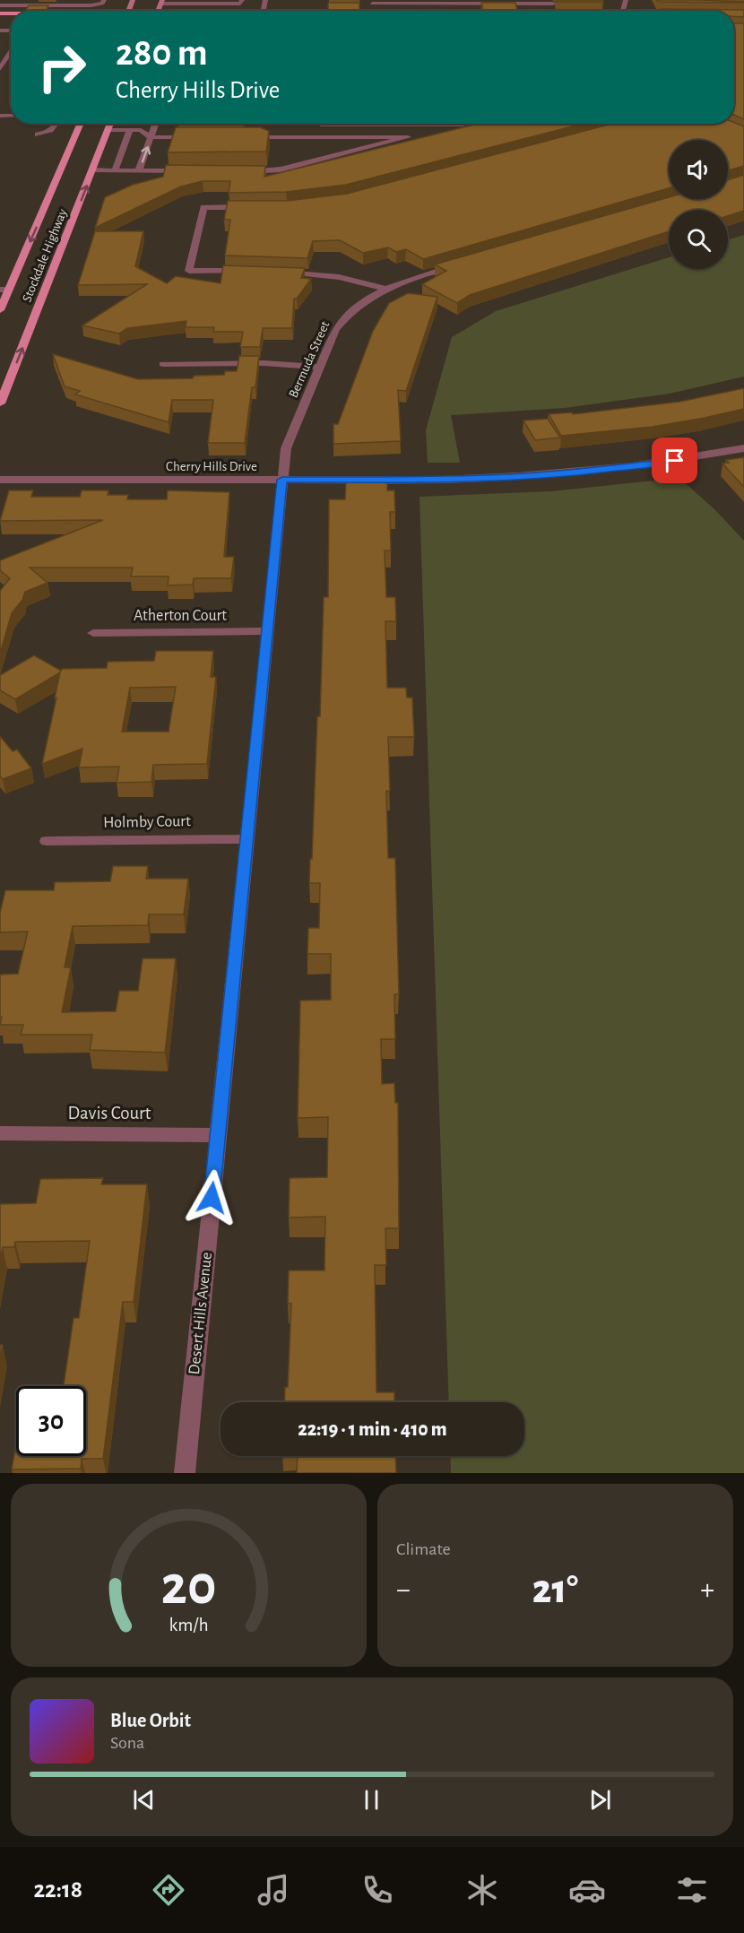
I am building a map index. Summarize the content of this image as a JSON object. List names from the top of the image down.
{
  "streets": {
    "main road": ["Stockdale Highway"],
    "street": [
      "Bermuda Street",
      "Cherry Hills Drive",
      "Atherton Court",
      "Holmby Court",
      "Davis Court",
      "Desert Hills Avenue"
    ]
  },
  "crossings": [
    ["Bermuda Street", "Cherry Hills Drive"],
    ["Bermuda Street", "Desert Hills Avenue"],
    ["Cherry Hills Drive", "Desert Hills Avenue"],
    ["Atherton Court", "Desert Hills Avenue"],
    ["Holmby Court", "Desert Hills Avenue"],
    ["Davis Court", "Desert Hills Avenue"]
  ],
  "page": {
    "turn": ["280 m", "Cherry Hills Drive"],
    "limit": "30",
    "trip": "22:19 · 1 min · 410 m",
    "tile": "Climate",
    "heat": ["−", "21°", "+"],
    "song": ["Blue Orbit", "Sona"],
    "tabs": "22:18",
    "gauge": ["20", "km/h"]
  }
}
